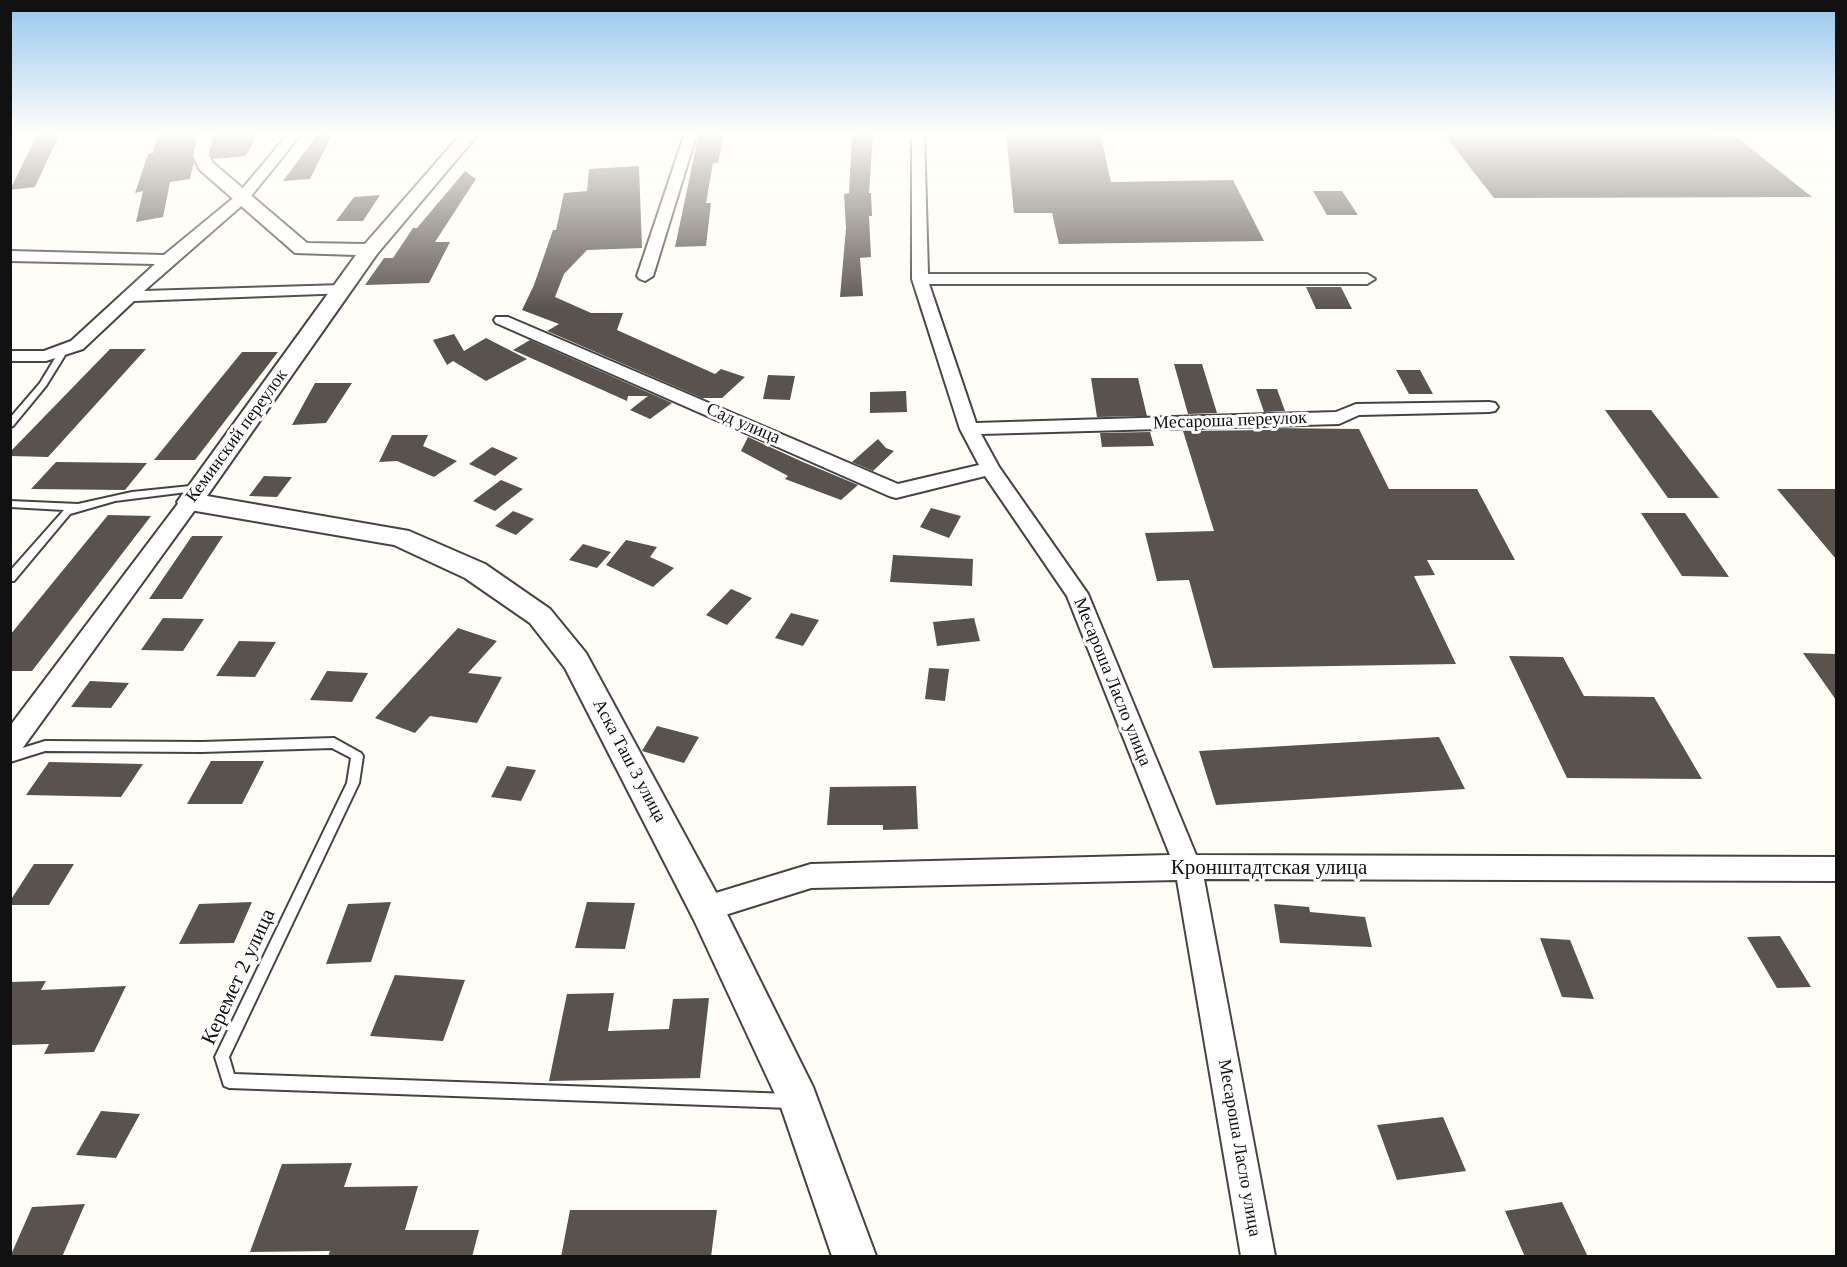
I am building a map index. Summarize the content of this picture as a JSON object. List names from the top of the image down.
{
  "streets": {
    "street": [
      "Месароша переулок",
      "Сад улица",
      "Кеминский переулок",
      "Месароша Ласло улица",
      "Аска Таш 3 улица",
      "Кронштадтская улица"
    ],
    "lane": ["Керемет 2 улица"]
  },
  "crossings": [
    ["Месароша переулок", "Месароша Ласло улица"],
    ["Сад улица", "Месароша Ласло улица"],
    ["Кеминский переулок", "Аска Таш 3 улица"],
    ["Месароша Ласло улица", "Кронштадтская улица"],
    ["Аска Таш 3 улица", "Кронштадтская улица"],
    ["Аска Таш 3 улица", "Керемет 2 улица"]
  ]
}
